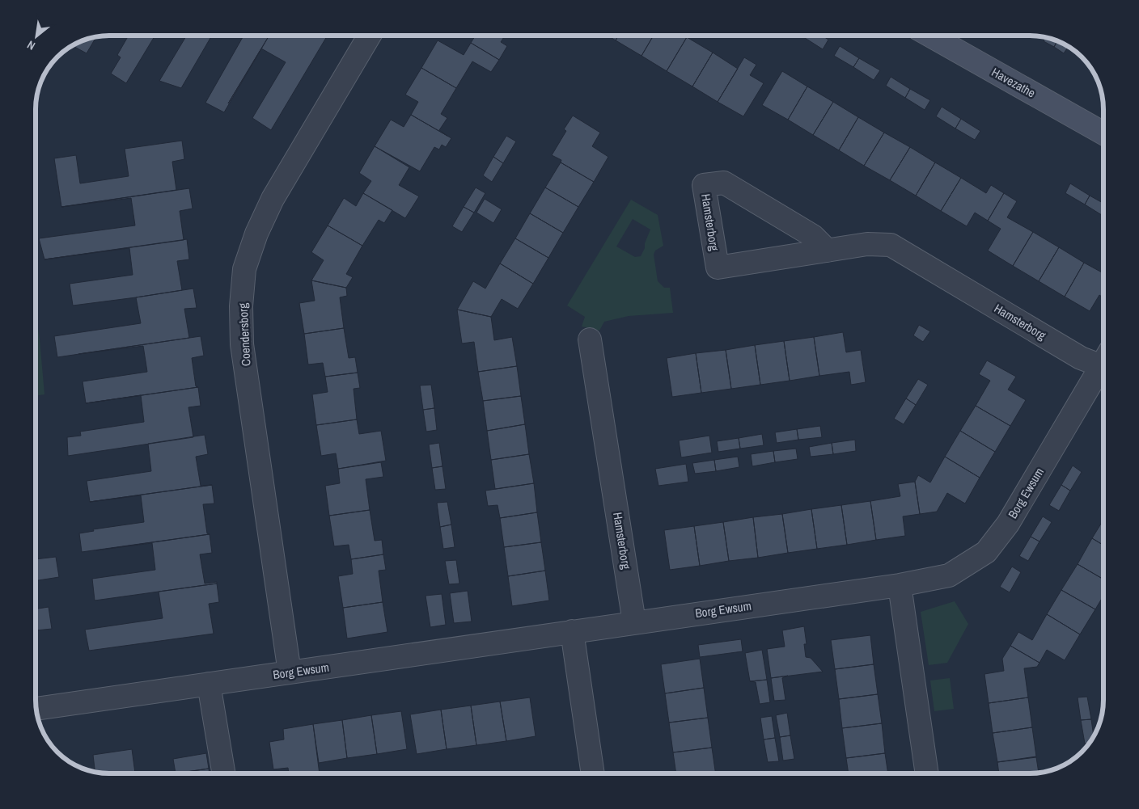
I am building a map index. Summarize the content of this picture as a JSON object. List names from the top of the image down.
{
  "streets": {
    "street": [
      "Havezathe",
      "Hamsterborg",
      "Coendersborg",
      "Borg Ewsum"
    ]
  },
  "crossings": [
    ["Hamsterborg", "Borg Ewsum"],
    ["Coendersborg", "Borg Ewsum"]
  ],
  "north": "bottom left"
}
